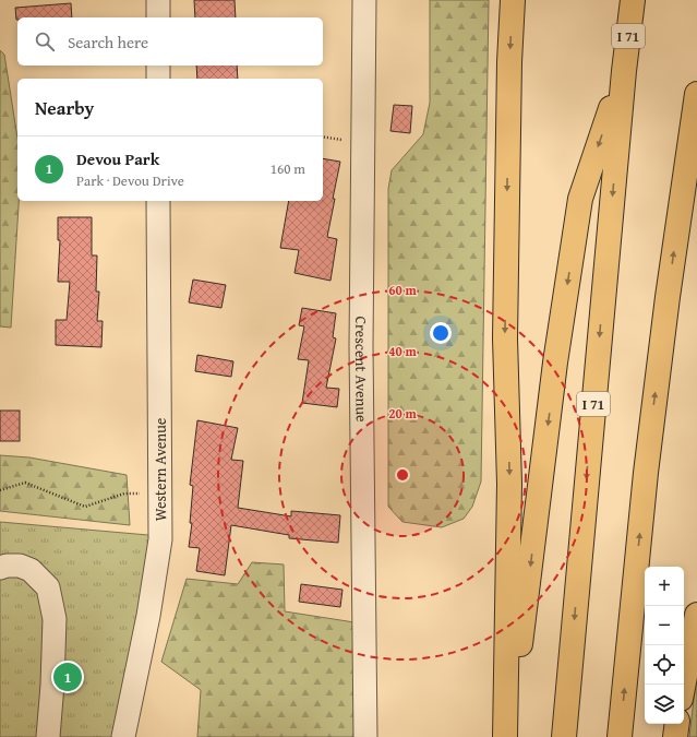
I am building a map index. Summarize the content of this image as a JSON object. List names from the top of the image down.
{
  "streets": {
    "highway": ["I 71"],
    "street": ["Crescent Avenue", "Western Avenue"]
  },
  "page": {
    "search": "Search here",
    "heading": "Nearby",
    "list": [
      {
        "mark": "1",
        "name": "Devou Park",
        "note": "Park · Devou Drive",
        "value": "160 m"
      }
    ],
    "map_buttons": ["+", "−"],
    "pins": "1"
  },
  "rings": ["60 m", "40 m", "20 m"]
}
